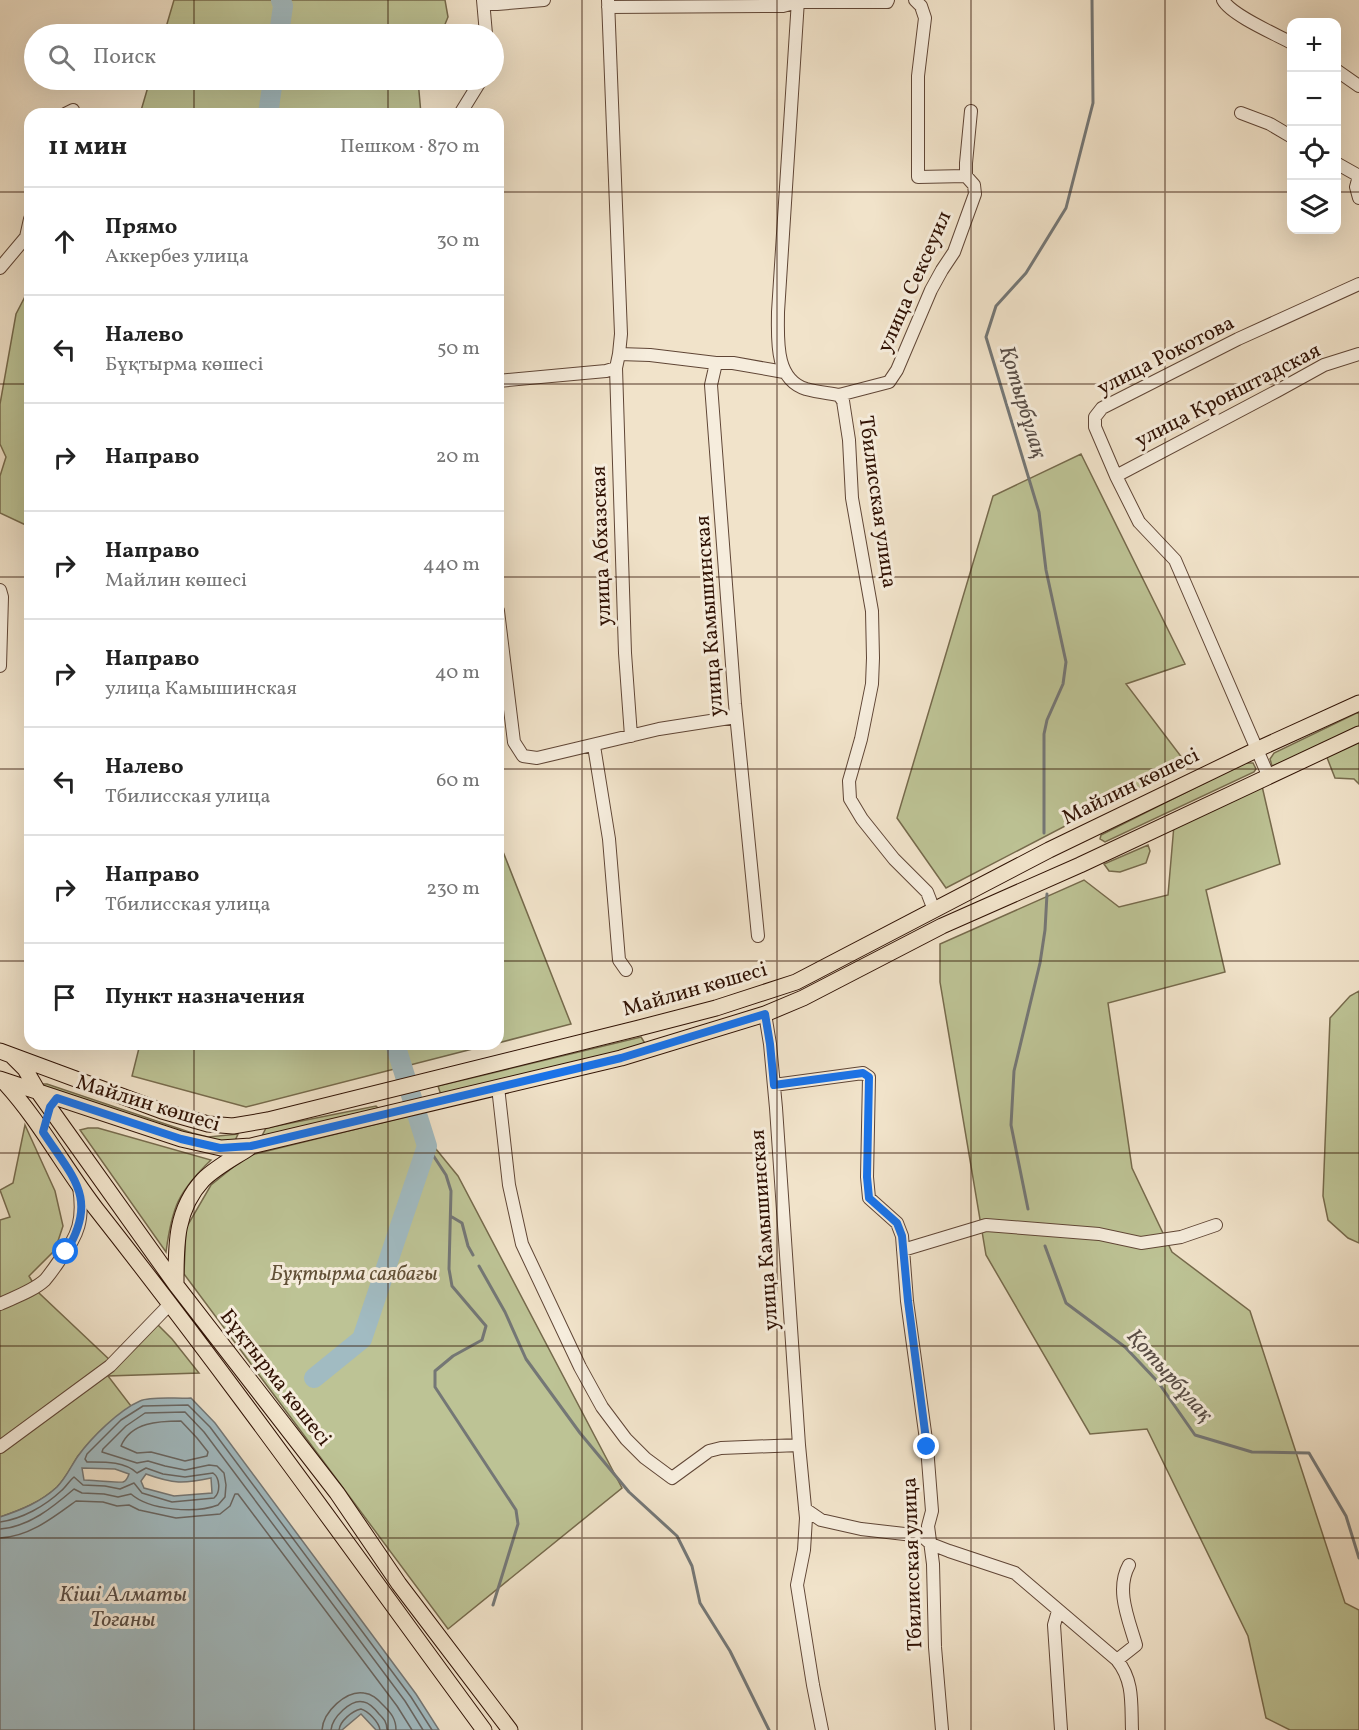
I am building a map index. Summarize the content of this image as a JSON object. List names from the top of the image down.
{
  "streets": {
    "main road": ["Майлин көшесі", "Бұқтырма көшесі"],
    "street": [
      "улица Сексеуил",
      "улица Рокотова",
      "улица Кронштадская",
      "Тбилисская улица",
      "улица Абхазская",
      "улица Камышинская"
    ]
  },
  "crossings": [
    ["улица Сексеуил", "Тбилисская улица"],
    ["улица Рокотова", "улица Кронштадская"],
    ["улица Рокотова", "Майлин көшесі"],
    ["Тбилисская улица", "улица Камышинская"],
    ["Тбилисская улица", "Майлин көшесі"],
    ["улица Камышинская", "Майлин көшесі"],
    ["Майлин көшесі", "Бұқтырма көшесі"]
  ],
  "water": ["Қотырбұлақ", "Кіші Алматы Тоғаны"],
  "parks": ["Бұқтырма саябағы"],
  "page": {
    "map_buttons": ["+", "−"],
    "search": "Поиск",
    "heading": ["11 мин", "Пешком · 870 m"],
    "list": [
      ["Прямо", "Аккербез улица", "30 m"],
      ["Налево", "Бұқтырма көшесі", "50 m"],
      ["Направо", "20 m"],
      ["Направо", "Майлин көшесі", "440 m"],
      ["Направо", "улица Камышинская", "40 m"],
      ["Налево", "Тбилисская улица", "60 m"],
      ["Направо", "Тбилисская улица", "230 m"],
      "Пункт назначения"
    ]
  }
}
